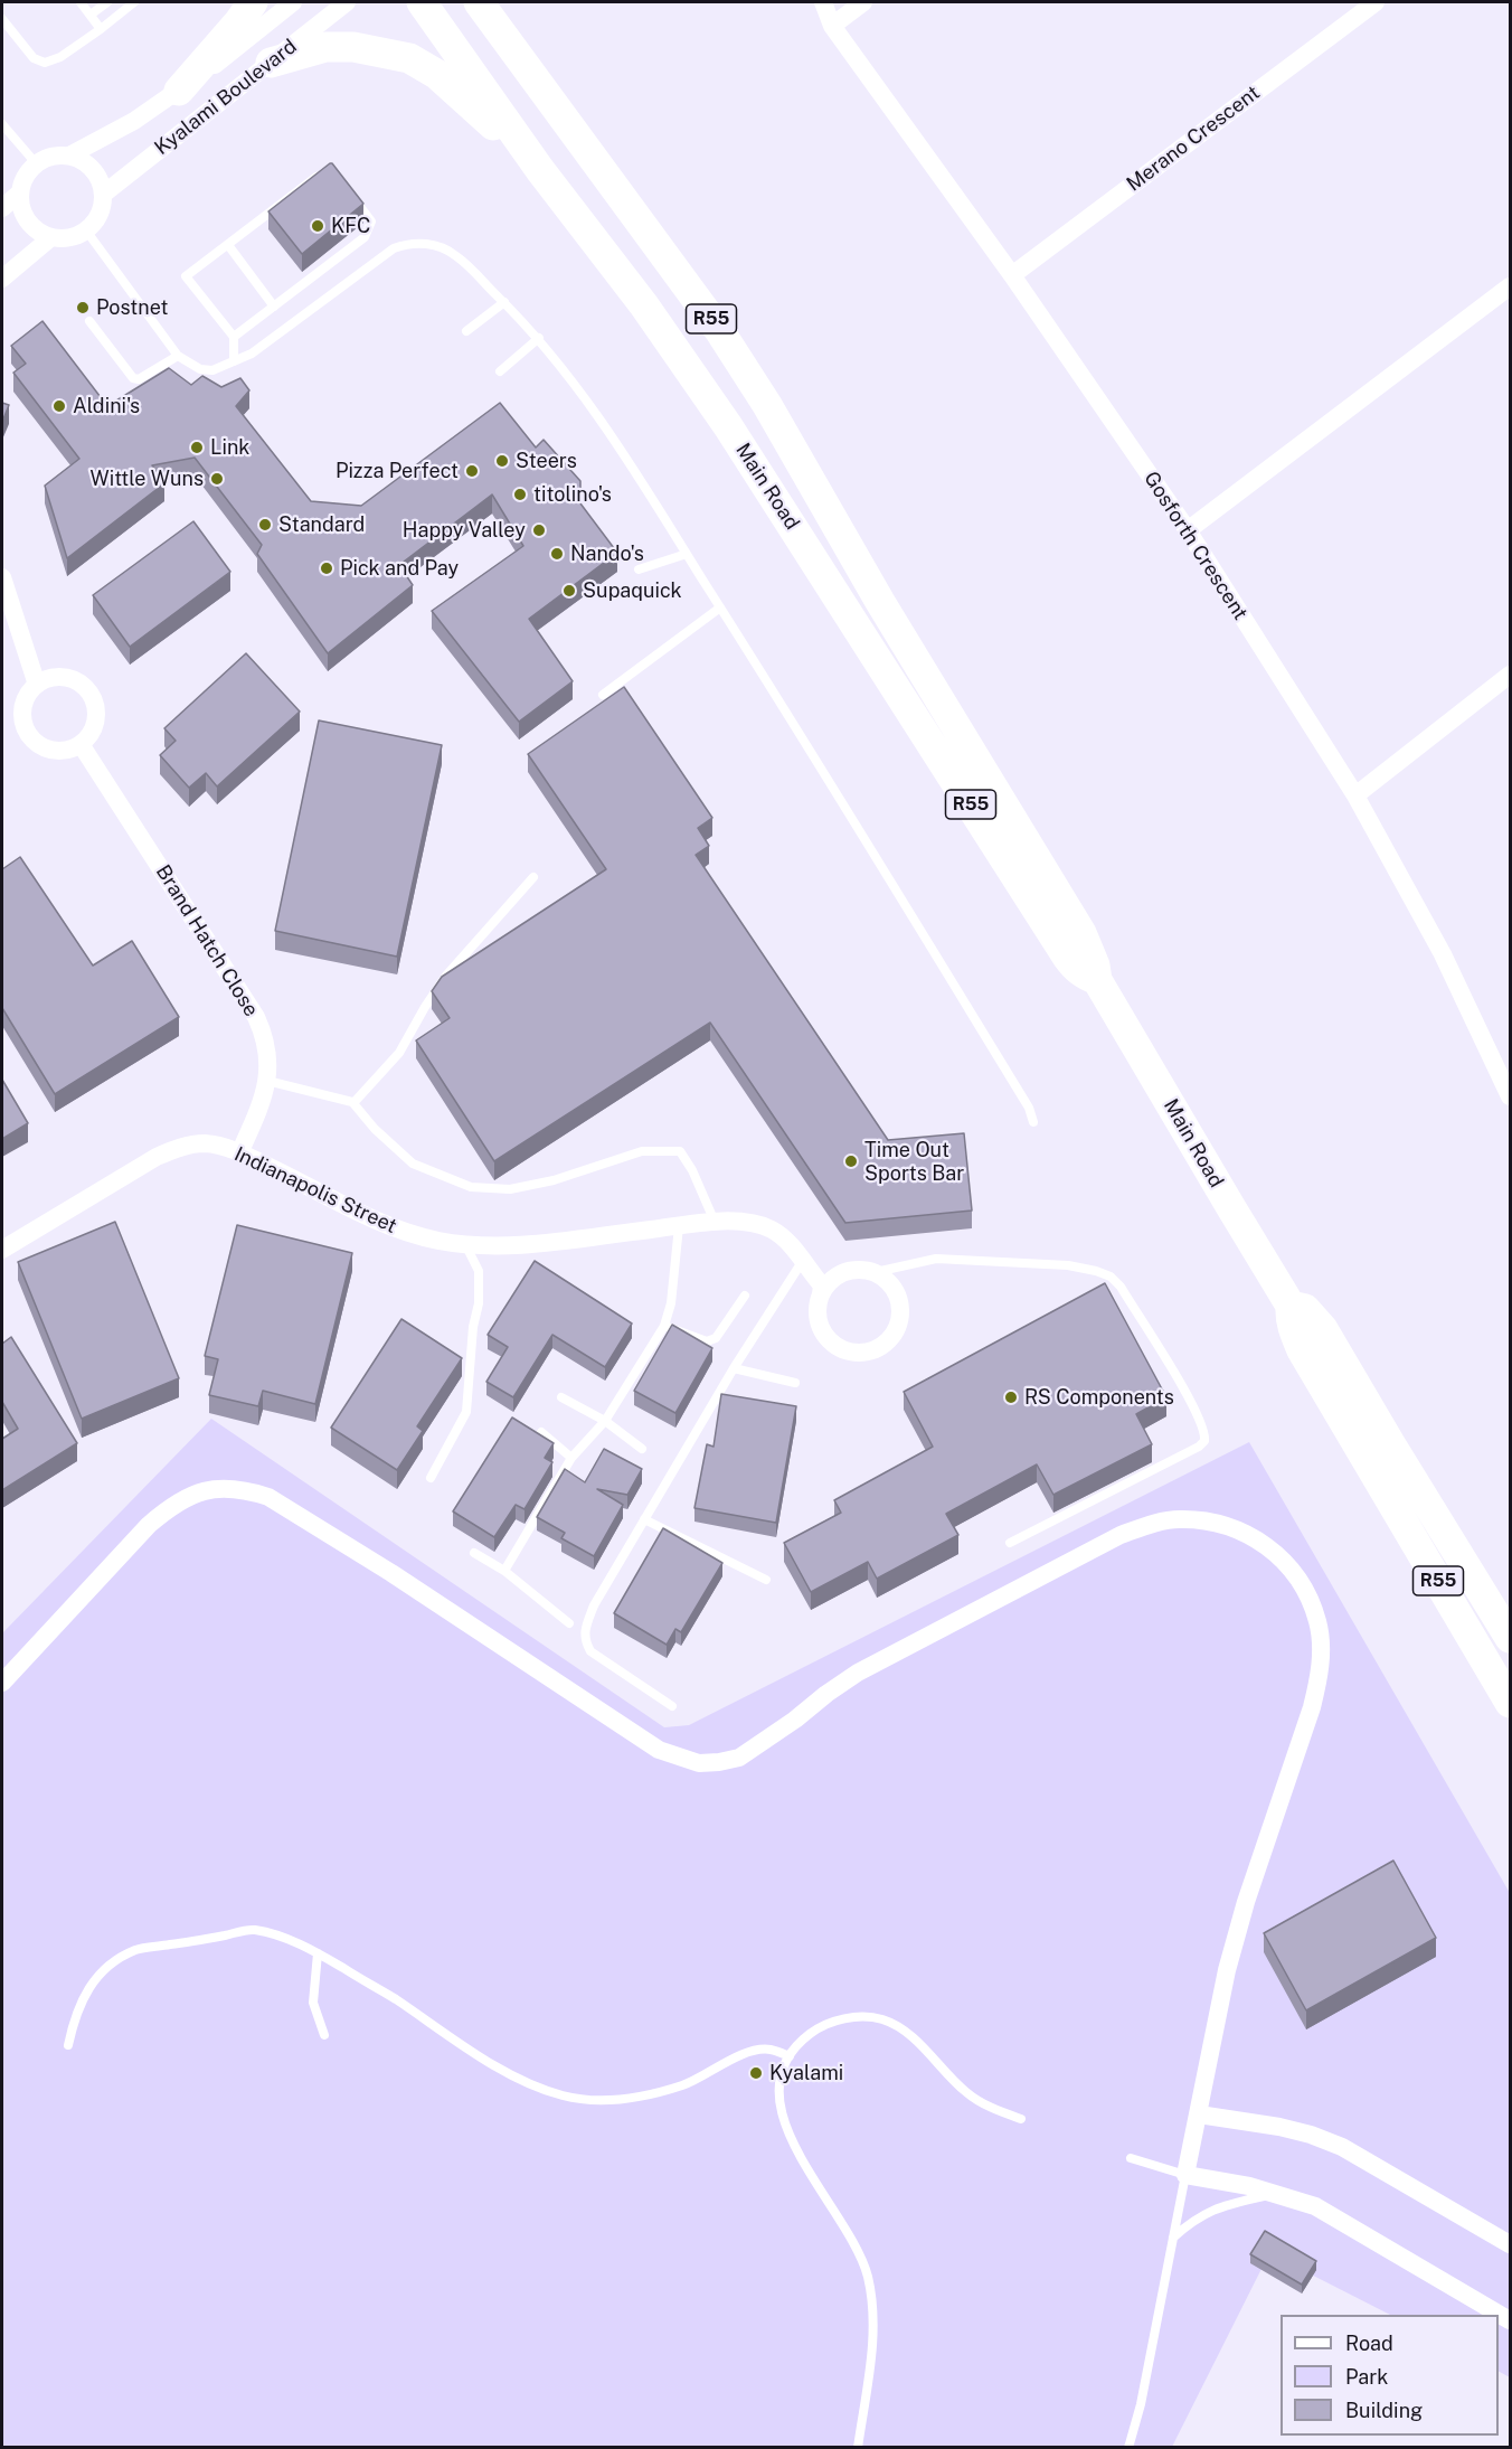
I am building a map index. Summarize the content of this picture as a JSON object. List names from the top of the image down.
{
  "streets": {
    "main road": ["R55", "Main Road"],
    "street": [
      "Kyalami Boulevard",
      "Merano Crescent",
      "Gosforth Crescent",
      "Brand Hatch Close",
      "Indianapolis Street"
    ]
  },
  "crossings": [
    ["Merano Crescent", "Gosforth Crescent"],
    ["R55", "Main Road"],
    ["Brand Hatch Close", "Indianapolis Street"]
  ],
  "places": [
    "KFC",
    "Postnet",
    "Aldini's",
    "Link",
    "Steers",
    "Pizza Perfect",
    "Wittle Wuns",
    "titolino's",
    "Standard",
    "Happy Valley",
    "Nando's",
    "Pick and Pay",
    "Supaquick",
    "Time Out Sports Bar",
    "RS Components",
    "Kyalami"
  ],
  "legend": ["Road", "Park", "Building"]
}
